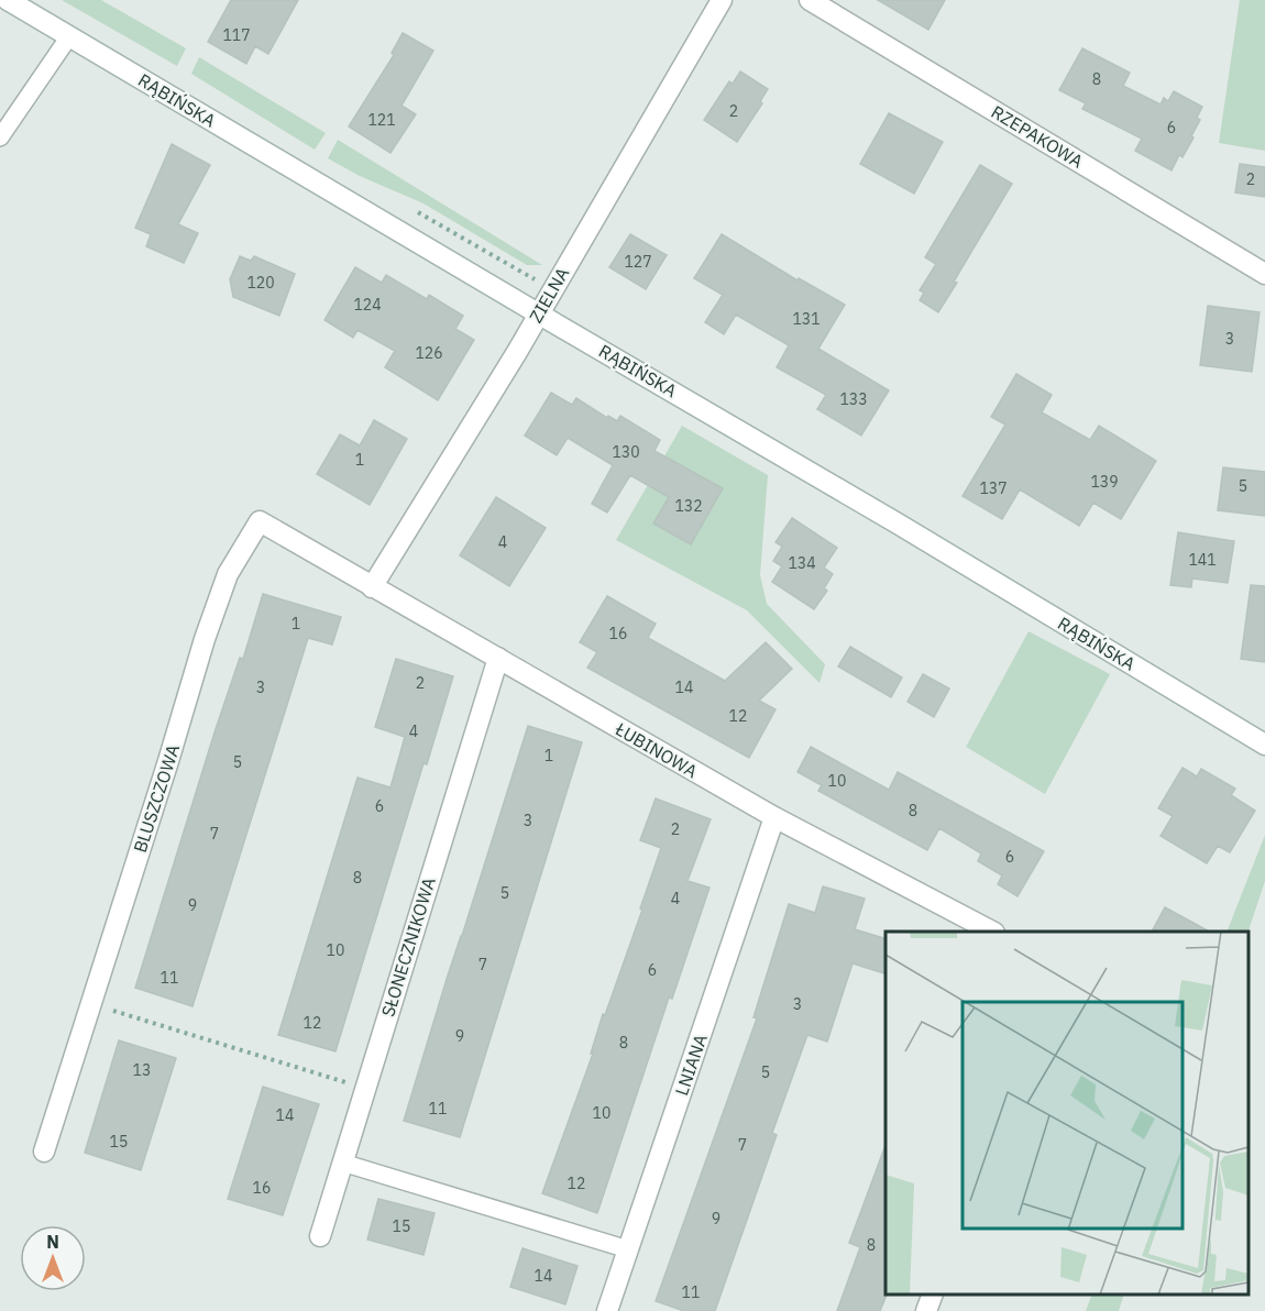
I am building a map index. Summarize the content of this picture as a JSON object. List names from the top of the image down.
{
  "streets": {
    "street": [
      "RĄBIŃSKA",
      "RZEPAKOWA",
      "ZIELNA",
      "ŁUBINOWA",
      "BLUSZCZOWA",
      "SŁONECZNIKOWA",
      "LNIANA"
    ]
  },
  "crossings": [
    ["RĄBIŃSKA", "ZIELNA"],
    ["ZIELNA", "ŁUBINOWA"],
    ["ŁUBINOWA", "BLUSZCZOWA"],
    ["ŁUBINOWA", "SŁONECZNIKOWA"],
    ["ŁUBINOWA", "LNIANA"]
  ],
  "house_numbers": [
    "117",
    "8",
    "2",
    "121",
    "6",
    "2",
    "127",
    "120",
    "124",
    "131",
    "3",
    "126",
    "133",
    "130",
    "1",
    "139",
    "5",
    "137",
    "132",
    "4",
    "141",
    "134",
    "1",
    "16",
    "2",
    "3",
    "14",
    "12",
    "4",
    "1",
    "5",
    "10",
    "6",
    "8",
    "3",
    "2",
    "7",
    "6",
    "8",
    "5",
    "4",
    "9",
    "10",
    "7",
    "6",
    "11",
    "3",
    "12",
    "9",
    "8",
    "13",
    "5",
    "11",
    "10",
    "14",
    "15",
    "7",
    "12",
    "16",
    "9",
    "15",
    "8",
    "14",
    "11"
  ],
  "north": "top"
}
